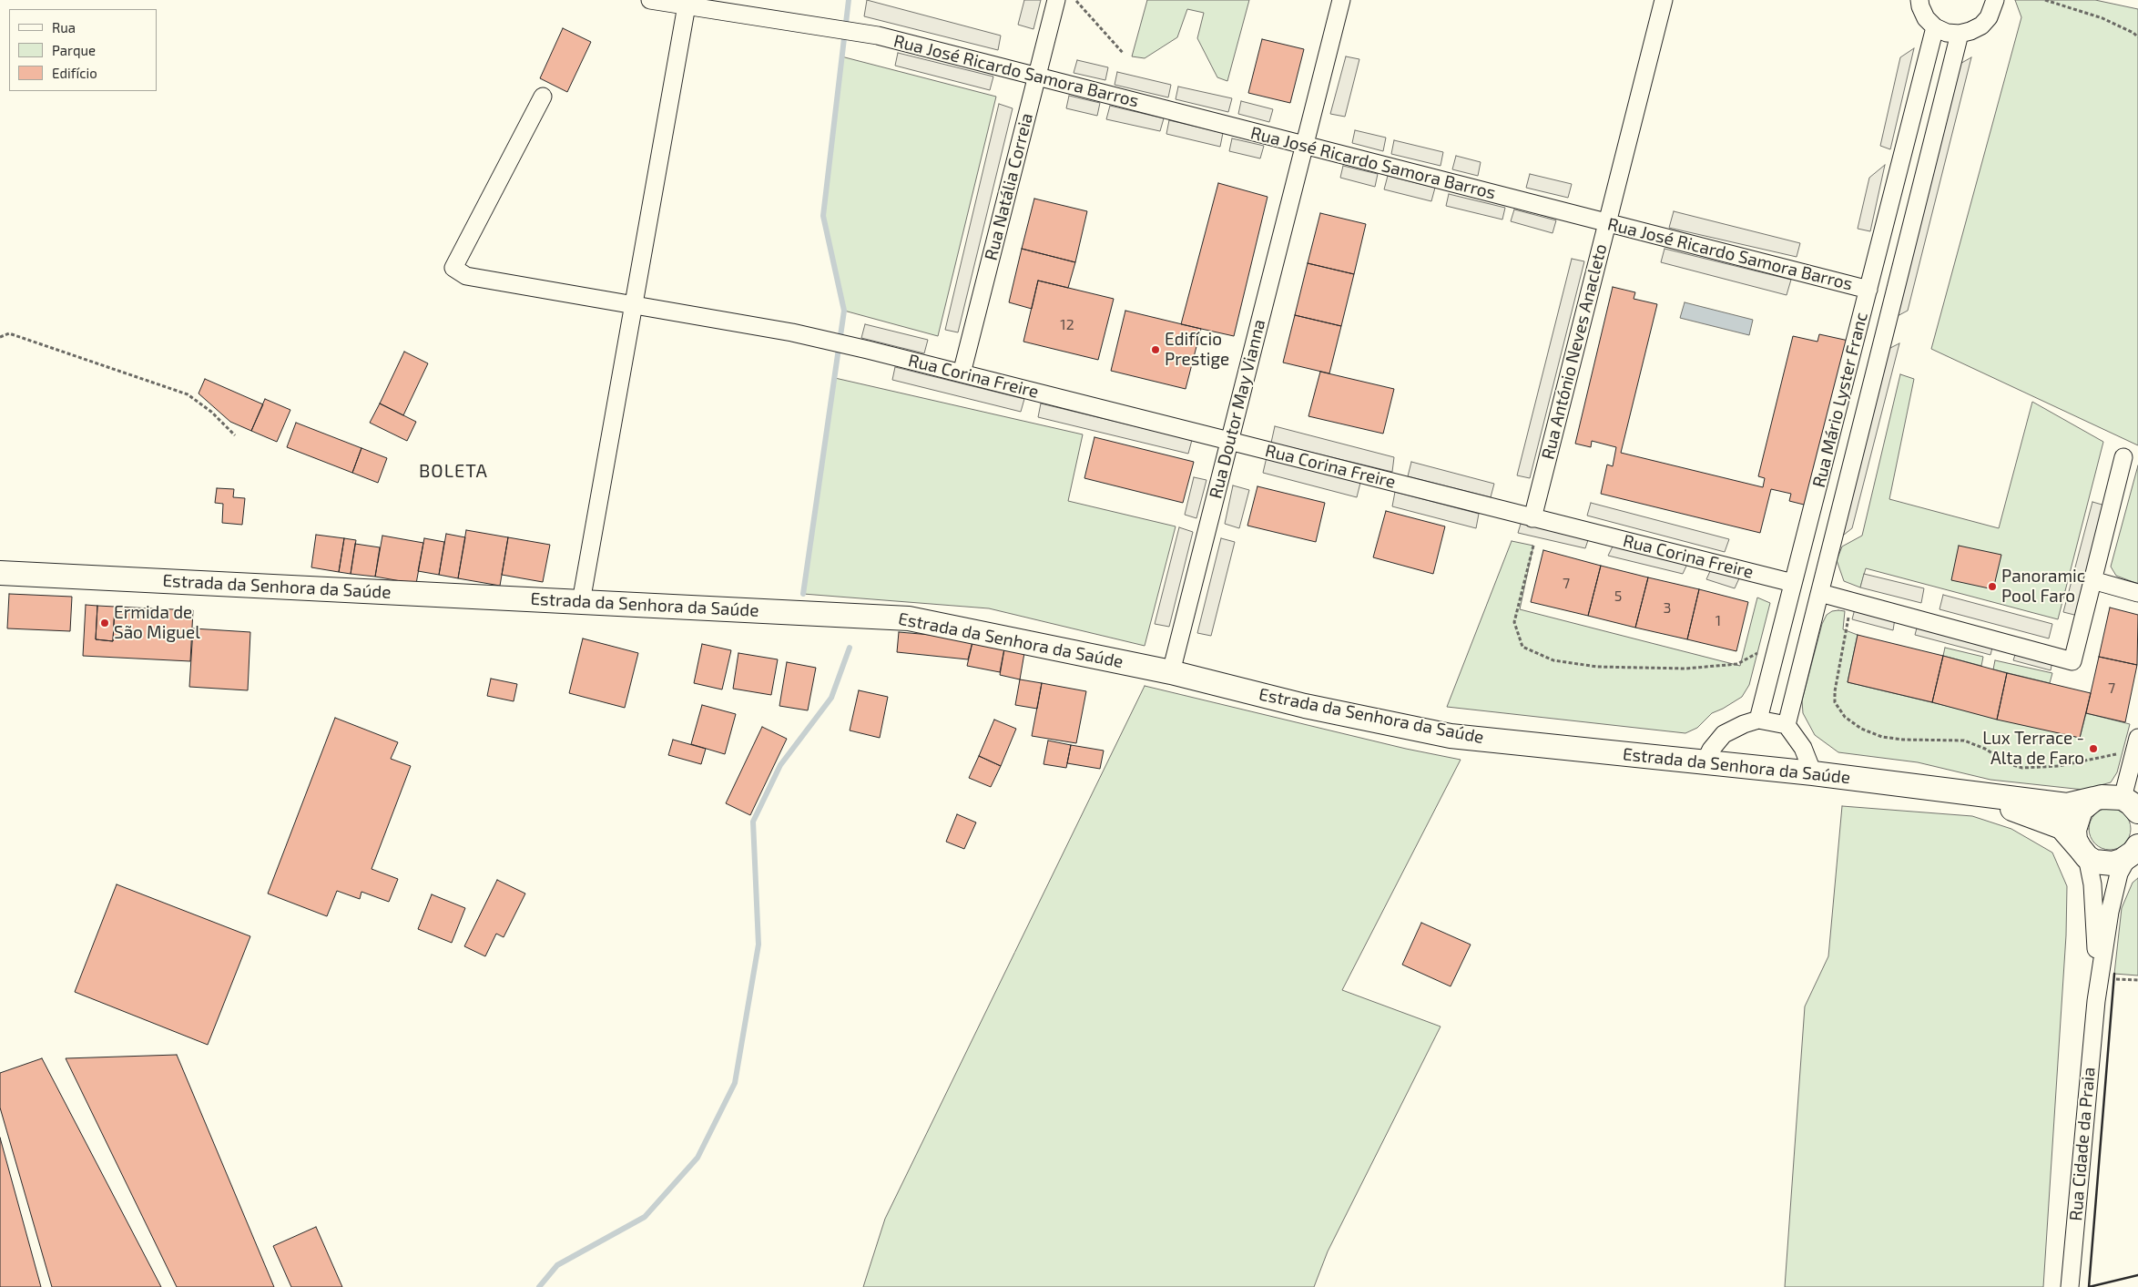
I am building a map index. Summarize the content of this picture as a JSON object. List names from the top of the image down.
{
  "streets": {
    "street": [
      "Rua José Ricardo Samora Barros",
      "Rua Natália Correia",
      "Rua António Neves Anacleto",
      "Rua Corina Freire",
      "Rua Mário Lyster Franc",
      "Rua Doutor May Vianna",
      "Estrada da Senhora da Saúde",
      "Rua Cidade da Praia"
    ]
  },
  "crossings": [
    ["Rua José Ricardo Samora Barros", "Rua Natália Correia"],
    ["Rua José Ricardo Samora Barros", "Rua António Neves Anacleto"],
    ["Rua José Ricardo Samora Barros", "Rua Mário Lyster Franc"],
    ["Rua José Ricardo Samora Barros", "Rua Doutor May Vianna"],
    ["Rua Natália Correia", "Rua Corina Freire"],
    ["Rua António Neves Anacleto", "Rua Corina Freire"],
    ["Rua Corina Freire", "Rua Mário Lyster Franc"],
    ["Rua Corina Freire", "Rua Doutor May Vianna"],
    ["Rua Doutor May Vianna", "Estrada da Senhora da Saúde"]
  ],
  "districts": ["BOLETA"],
  "places": [
    "Edifício Prestige",
    "Panoramic Pool Faro",
    "Ermida de São Miguel",
    "Lux Terrace - Alta de Faro"
  ],
  "house_numbers": [
    "12",
    "7",
    "5",
    "3",
    "1",
    "7"
  ],
  "legend": ["Rua", "Parque", "Edifício"]
}
